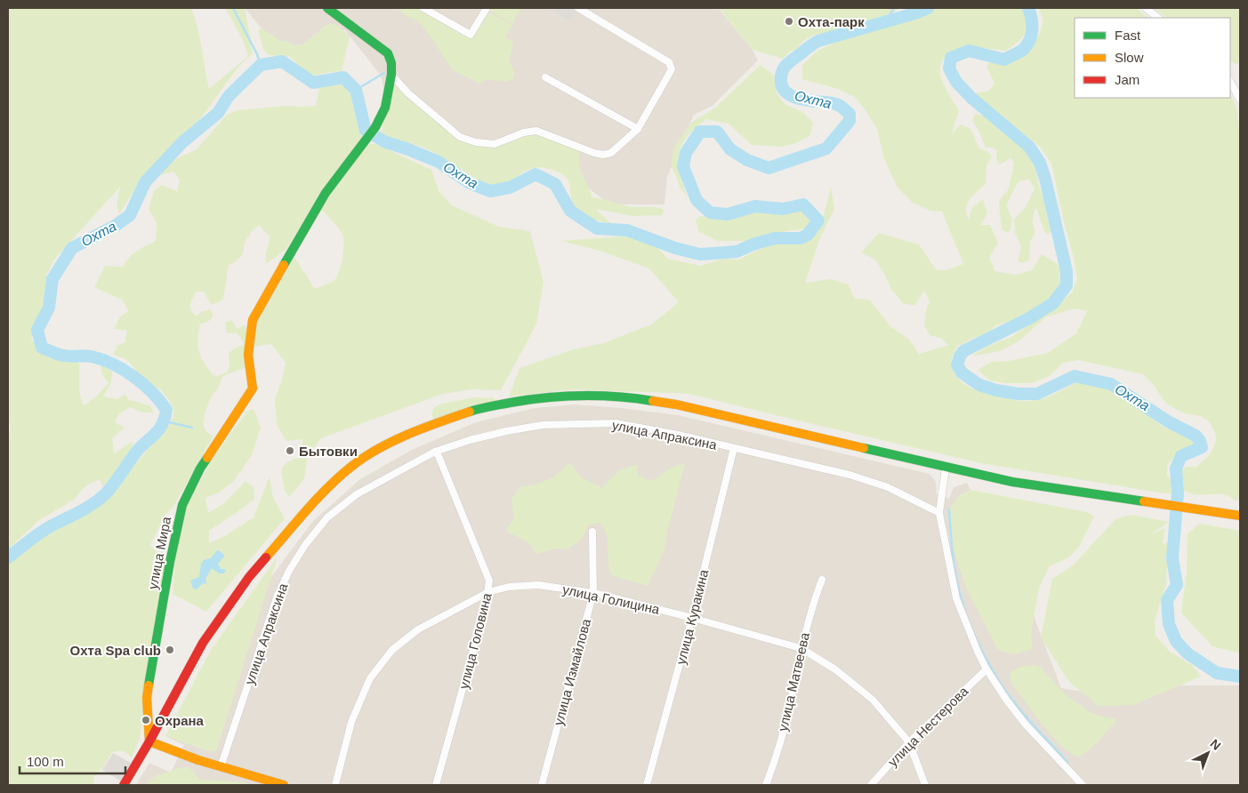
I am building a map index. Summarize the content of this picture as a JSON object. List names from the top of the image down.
{
  "streets": {
    "street": [
      "улица Апраксина",
      "улица Мира",
      "улица Голицина",
      "улица Куракина",
      "улица Головина",
      "улица Измайлова",
      "улица Матвеева",
      "улица Нестерова"
    ]
  },
  "crossings": [
    ["улица Апраксина", "улица Куракина"],
    ["улица Апраксина", "улица Головина"],
    ["улица Голицина", "улица Куракина"],
    ["улица Голицина", "улица Головина"],
    ["улица Голицина", "улица Измайлова"],
    ["улица Голицина", "улица Матвеева"],
    ["улица Голицина", "улица Нестерова"]
  ],
  "water": ["Охта"],
  "places": [
    "Охта-парк",
    "Бытовки",
    "Охта Spa club",
    "Охрана"
  ],
  "legend": ["Fast", "Slow", "Jam"],
  "scale_bar": "100 m",
  "north": "top right"
}
